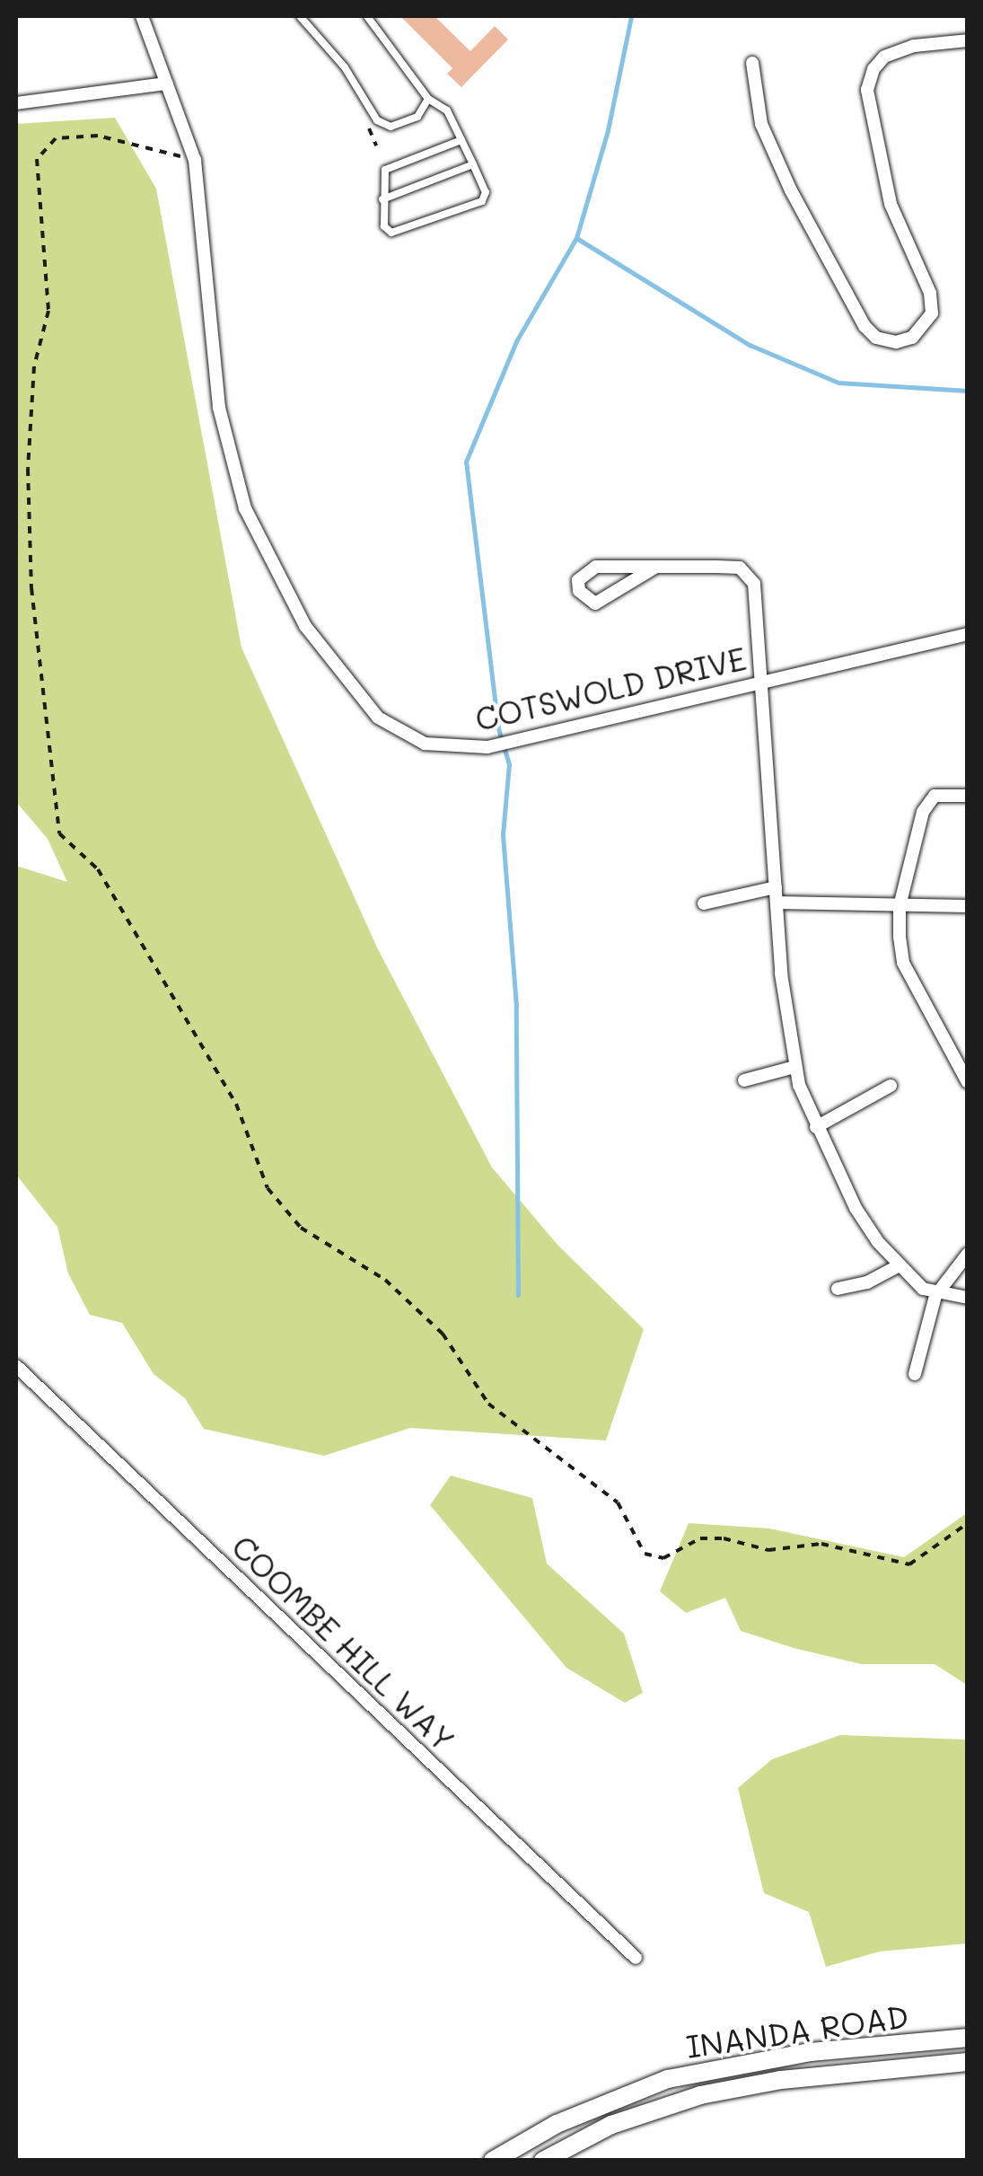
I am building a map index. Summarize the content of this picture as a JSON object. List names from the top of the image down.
{
  "streets": {
    "main road": ["INANDA ROAD"],
    "street": ["COTSWOLD DRIVE", "COOMBE HILL WAY"]
  }
}
